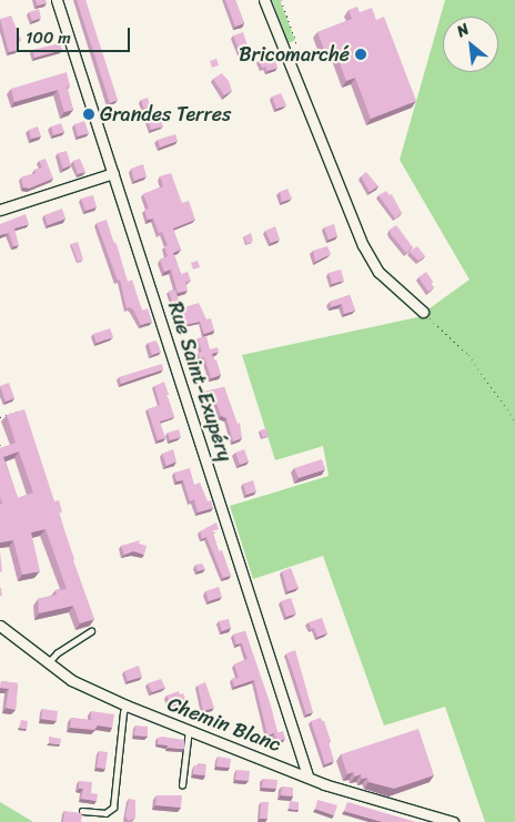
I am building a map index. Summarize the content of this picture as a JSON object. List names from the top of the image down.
{
  "streets": {
    "street": ["Rue Saint-Exupéry", "Chemin Blanc"]
  },
  "crossings": [
    ["Rue Saint-Exupéry", "Chemin Blanc"]
  ],
  "places": ["Bricomarché", "Grandes Terres"],
  "scale_bar": "100 m",
  "north": "top left"
}
